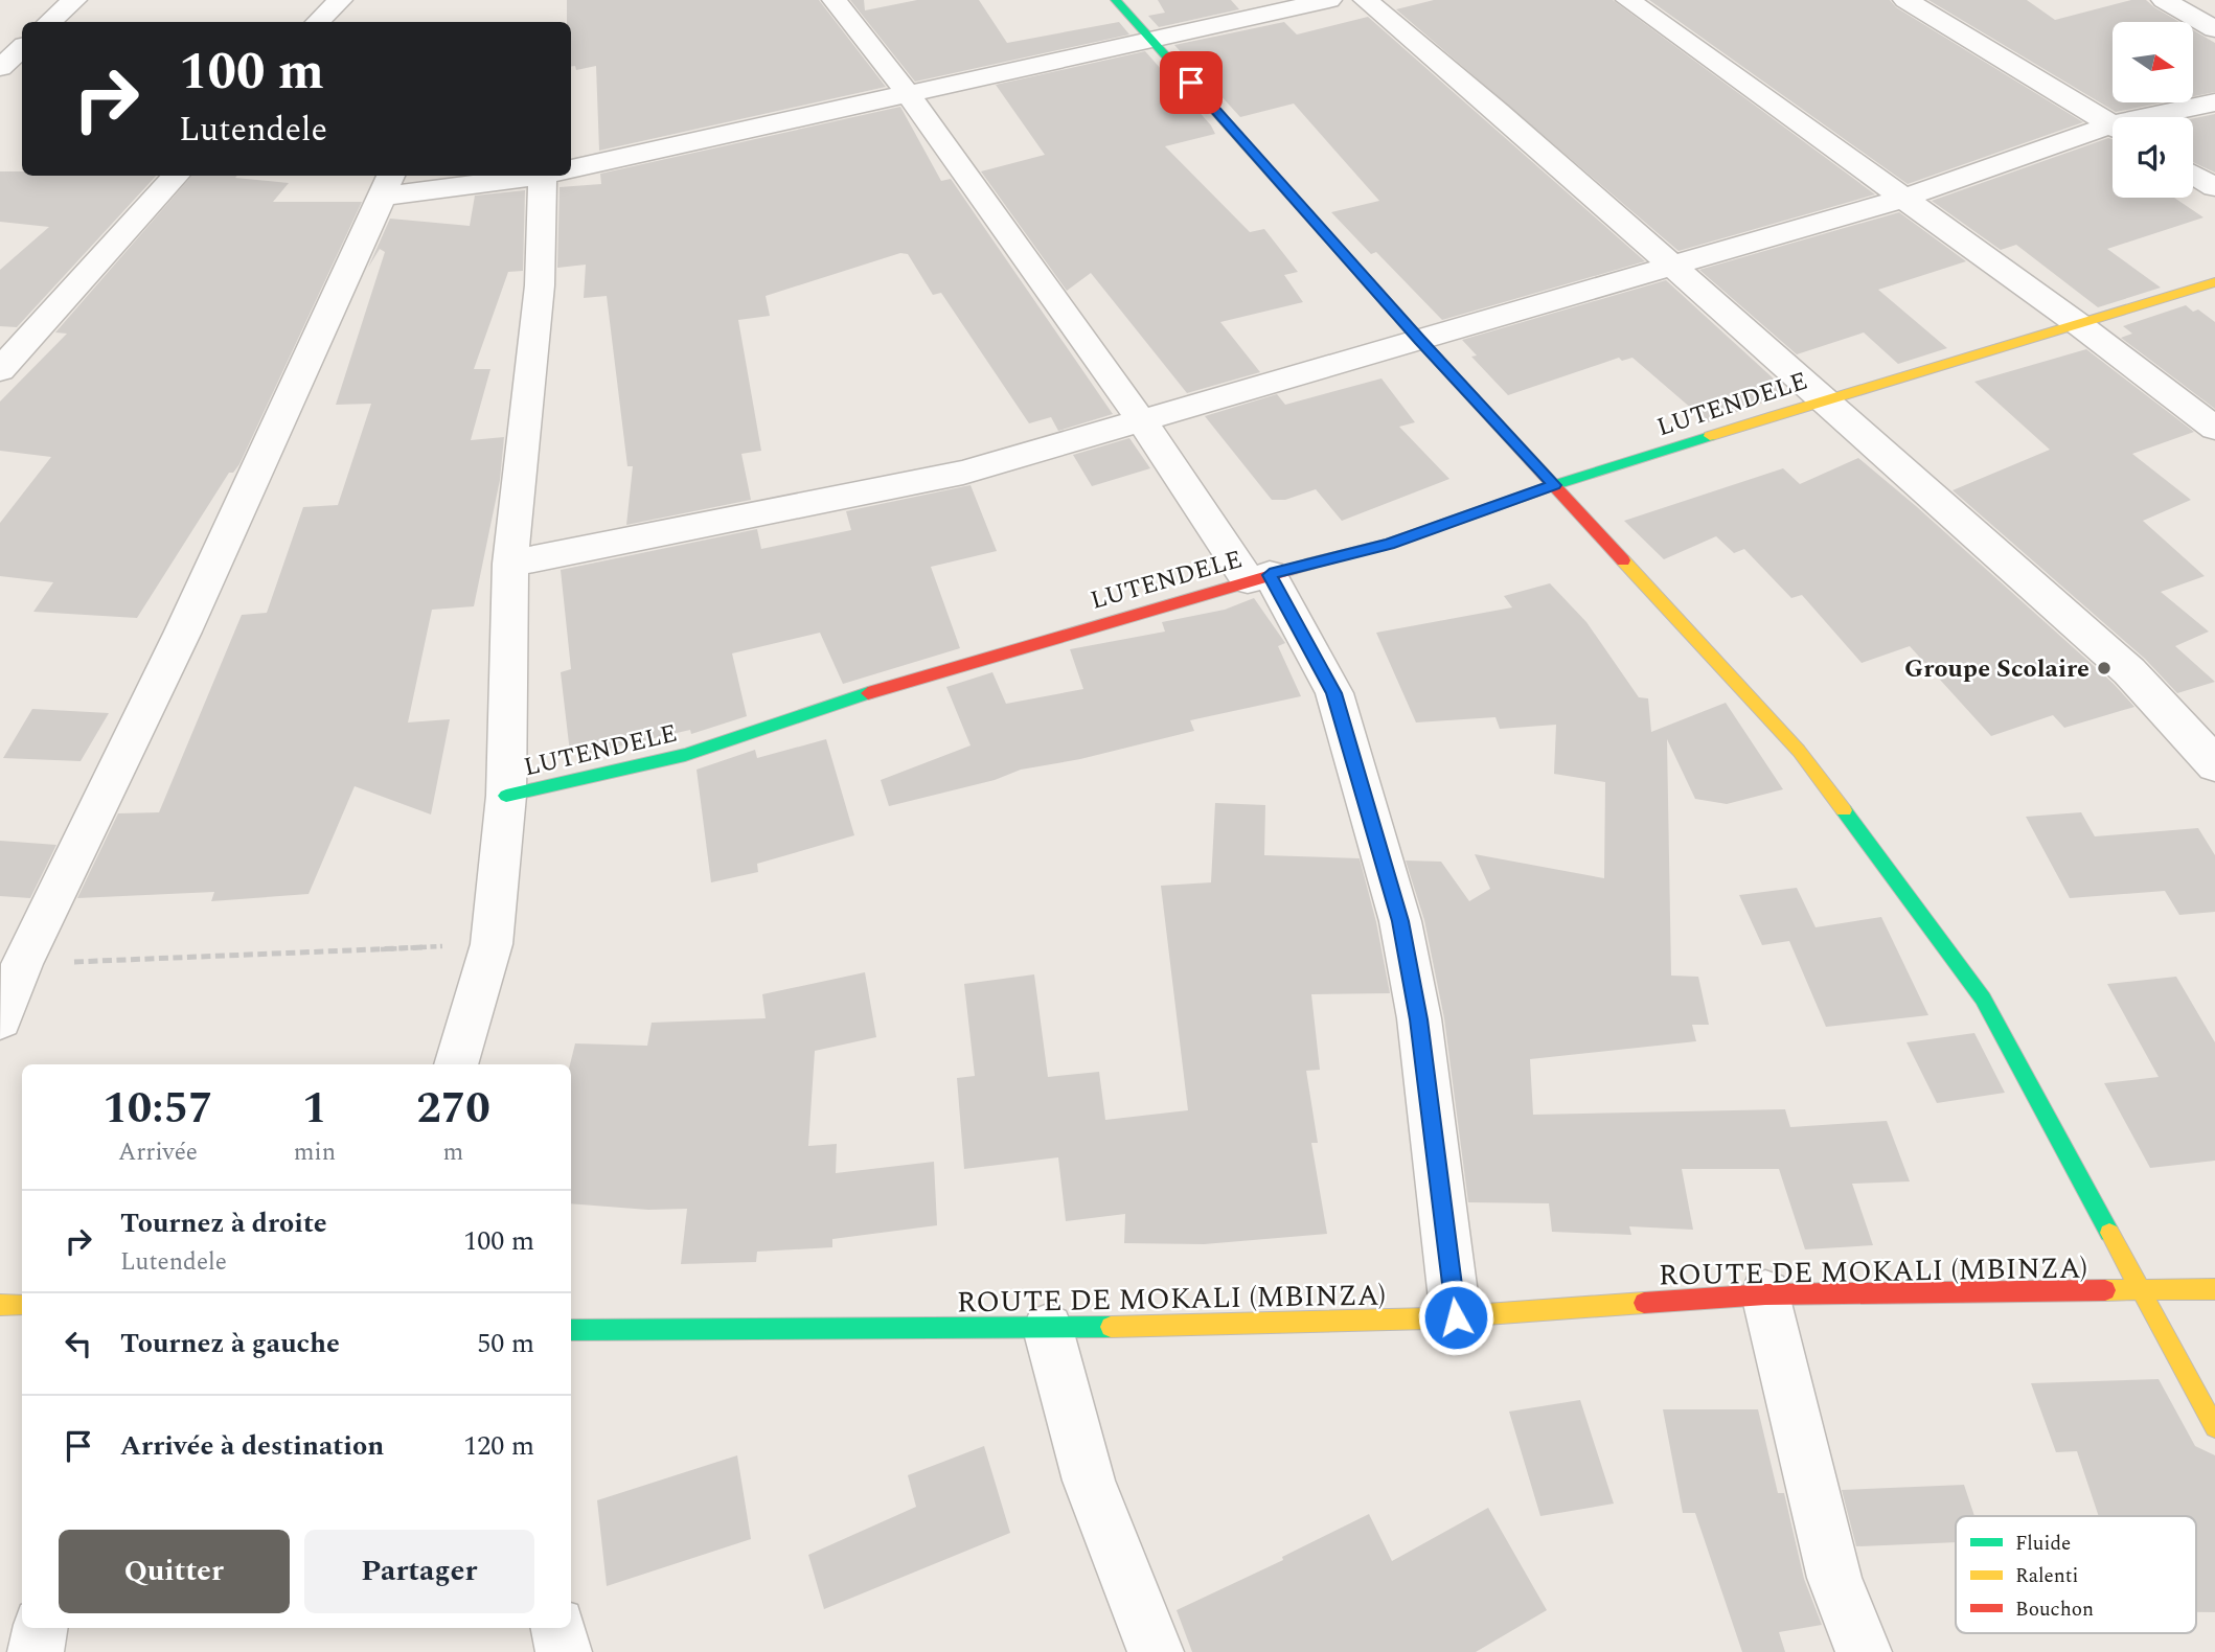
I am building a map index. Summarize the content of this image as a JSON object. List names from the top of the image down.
{
  "streets": {
    "street": ["LUTENDELE", "ROUTE DE MOKALI (MBINZA)"]
  },
  "places": ["Groupe Scolaire"],
  "legend": ["Fluide", "Ralenti", "Bouchon"],
  "north": "right",
  "page": {
    "turn": ["100 m", "Lutendele"],
    "eta": [
      "10:57",
      "Arrivée",
      "1",
      "min",
      "270",
      "m"
    ],
    "list": [
      {
        "name": "Tournez à droite",
        "note": "Lutendele",
        "value": "100 m"
      },
      {
        "name": "Tournez à gauche",
        "value": "50 m"
      },
      {
        "name": "Arrivée à destination",
        "value": "120 m"
      }
    ],
    "buttons": ["Quitter", "Partager"]
  }
}
